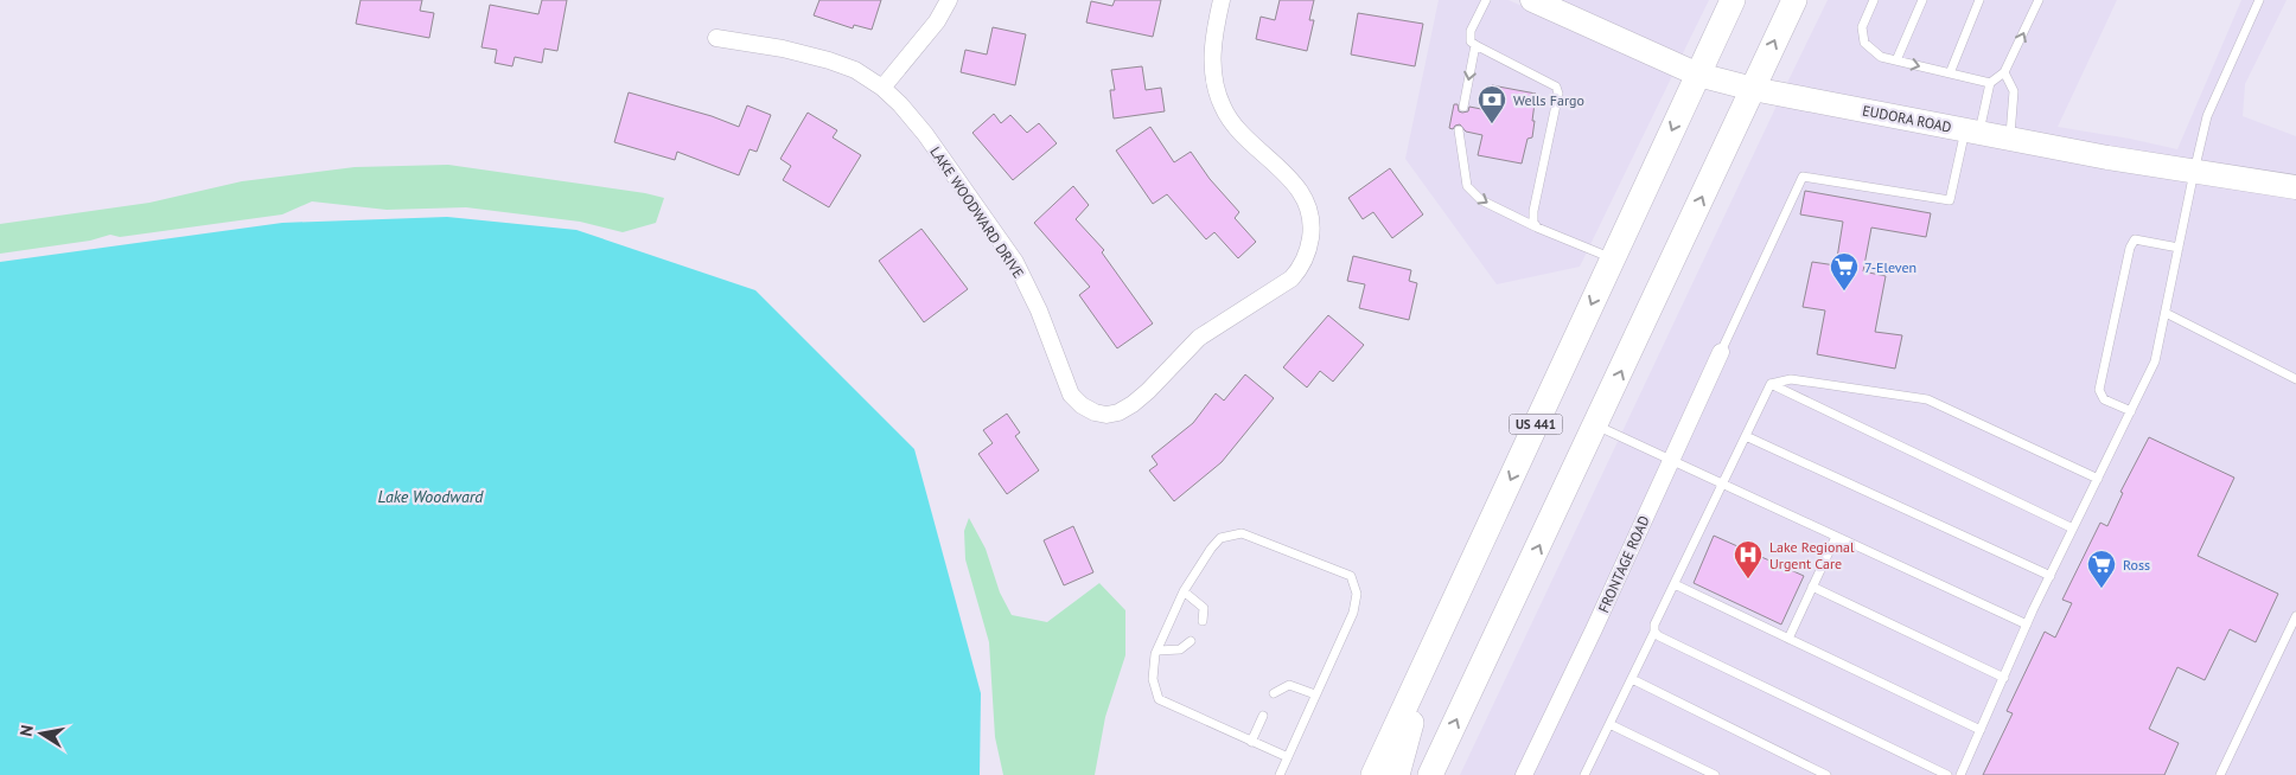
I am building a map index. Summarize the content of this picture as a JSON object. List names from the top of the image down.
{
  "streets": {
    "main road": ["US 441"],
    "street": ["EUDORA ROAD", "LAKE WOODWARD DRIVE", "FRONTAGE ROAD"]
  },
  "crossings": [
    ["EUDORA ROAD", "US 441"]
  ],
  "water": ["Lake Woodward"],
  "places": {
    "bank": ["Wells Fargo"],
    "supermarket": ["7-Eleven", "Ross"],
    "hospital": ["Lake Regional Urgent Care"]
  },
  "north": "left"
}
